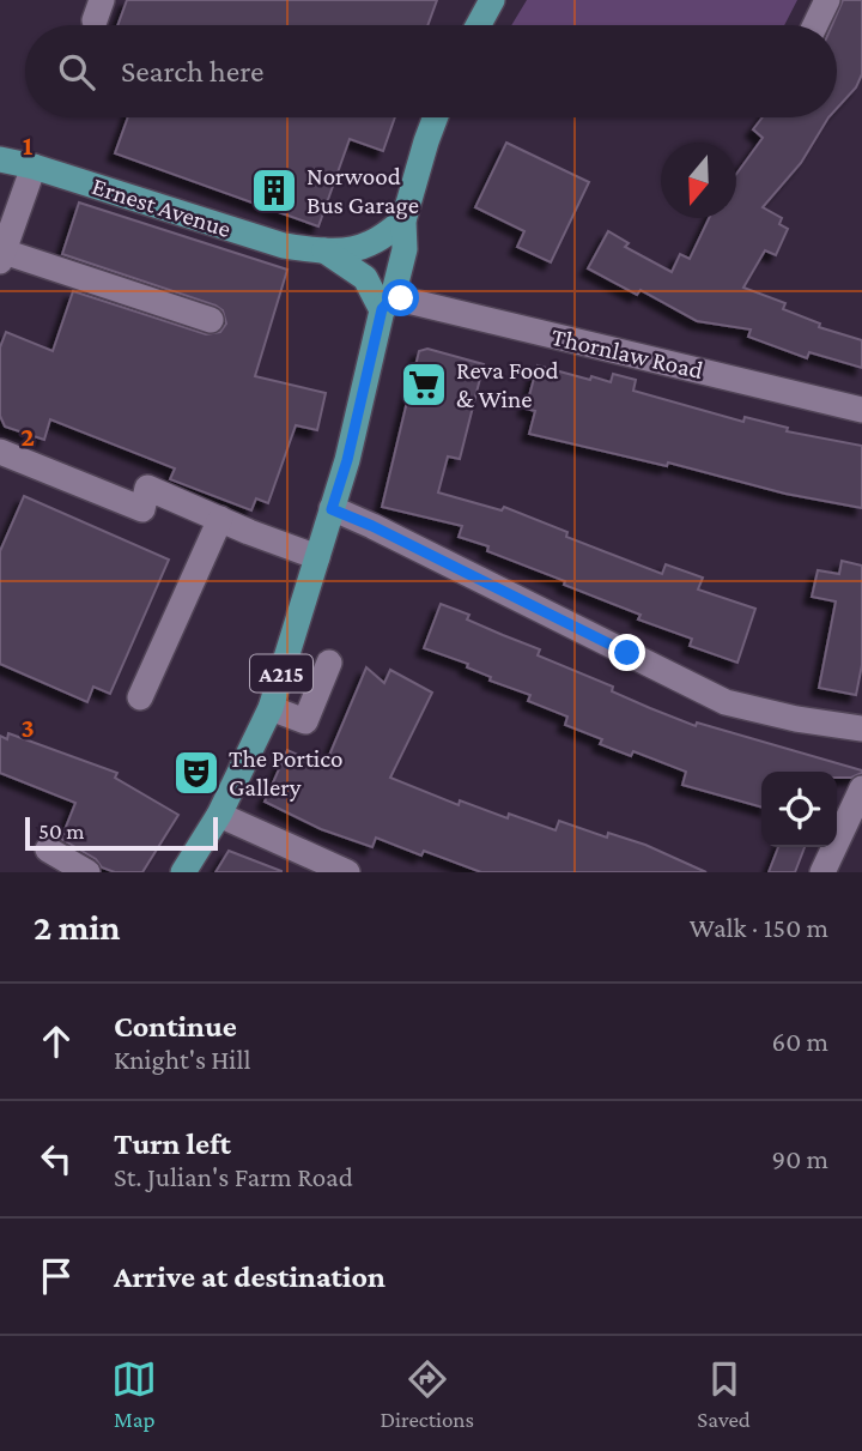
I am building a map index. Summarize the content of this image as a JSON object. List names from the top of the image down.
{
  "streets": {
    "main road": ["Ernest Avenue", "A215"],
    "street": ["Thornlaw Road"]
  },
  "crossings": [
    ["Ernest Avenue", "Thornlaw Road"],
    ["Ernest Avenue", "A215"],
    ["Thornlaw Road", "A215"]
  ],
  "places": {
    "building": ["Norwood Bus Garage"],
    "supermarket": ["Reva Food & Wine"],
    "theatre": ["The Portico Gallery"]
  },
  "scale_bar": "50 m",
  "north": "bottom",
  "page": {
    "search": "Search here",
    "scale": "50 m",
    "heading": ["2 min", "Walk · 150 m"],
    "list": [
      ["Continue", "Knight's Hill", "60 m"],
      ["Turn left", "St. Julian's Farm Road", "90 m"],
      "Arrive at destination"
    ],
    "nav": ["Map", "Directions", "Saved"]
  },
  "grid": {
    "rows": ["1", "2", "3"]
  }
}
